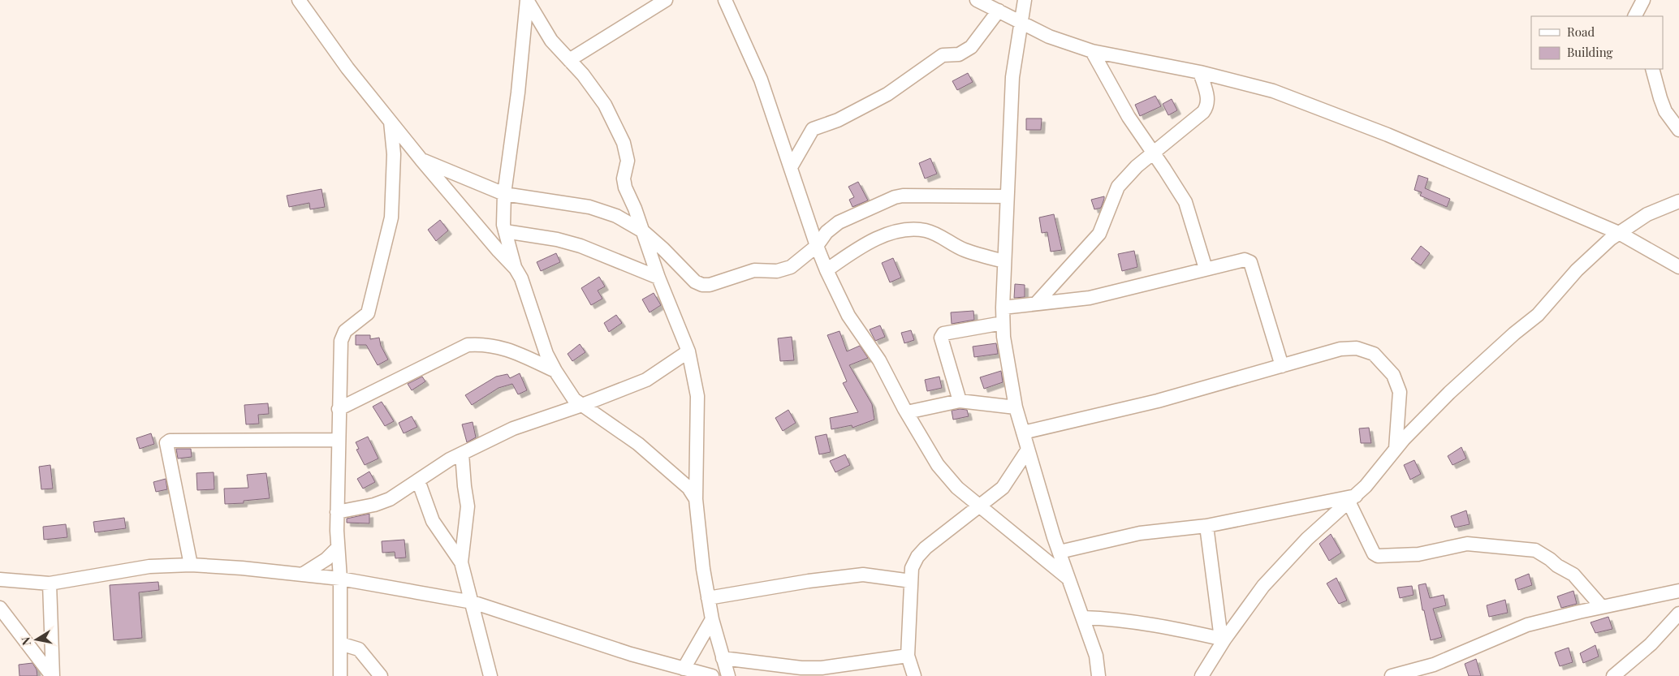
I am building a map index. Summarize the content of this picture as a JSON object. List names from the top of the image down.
{
  "legend": ["Road", "Building"],
  "north": "left"
}
